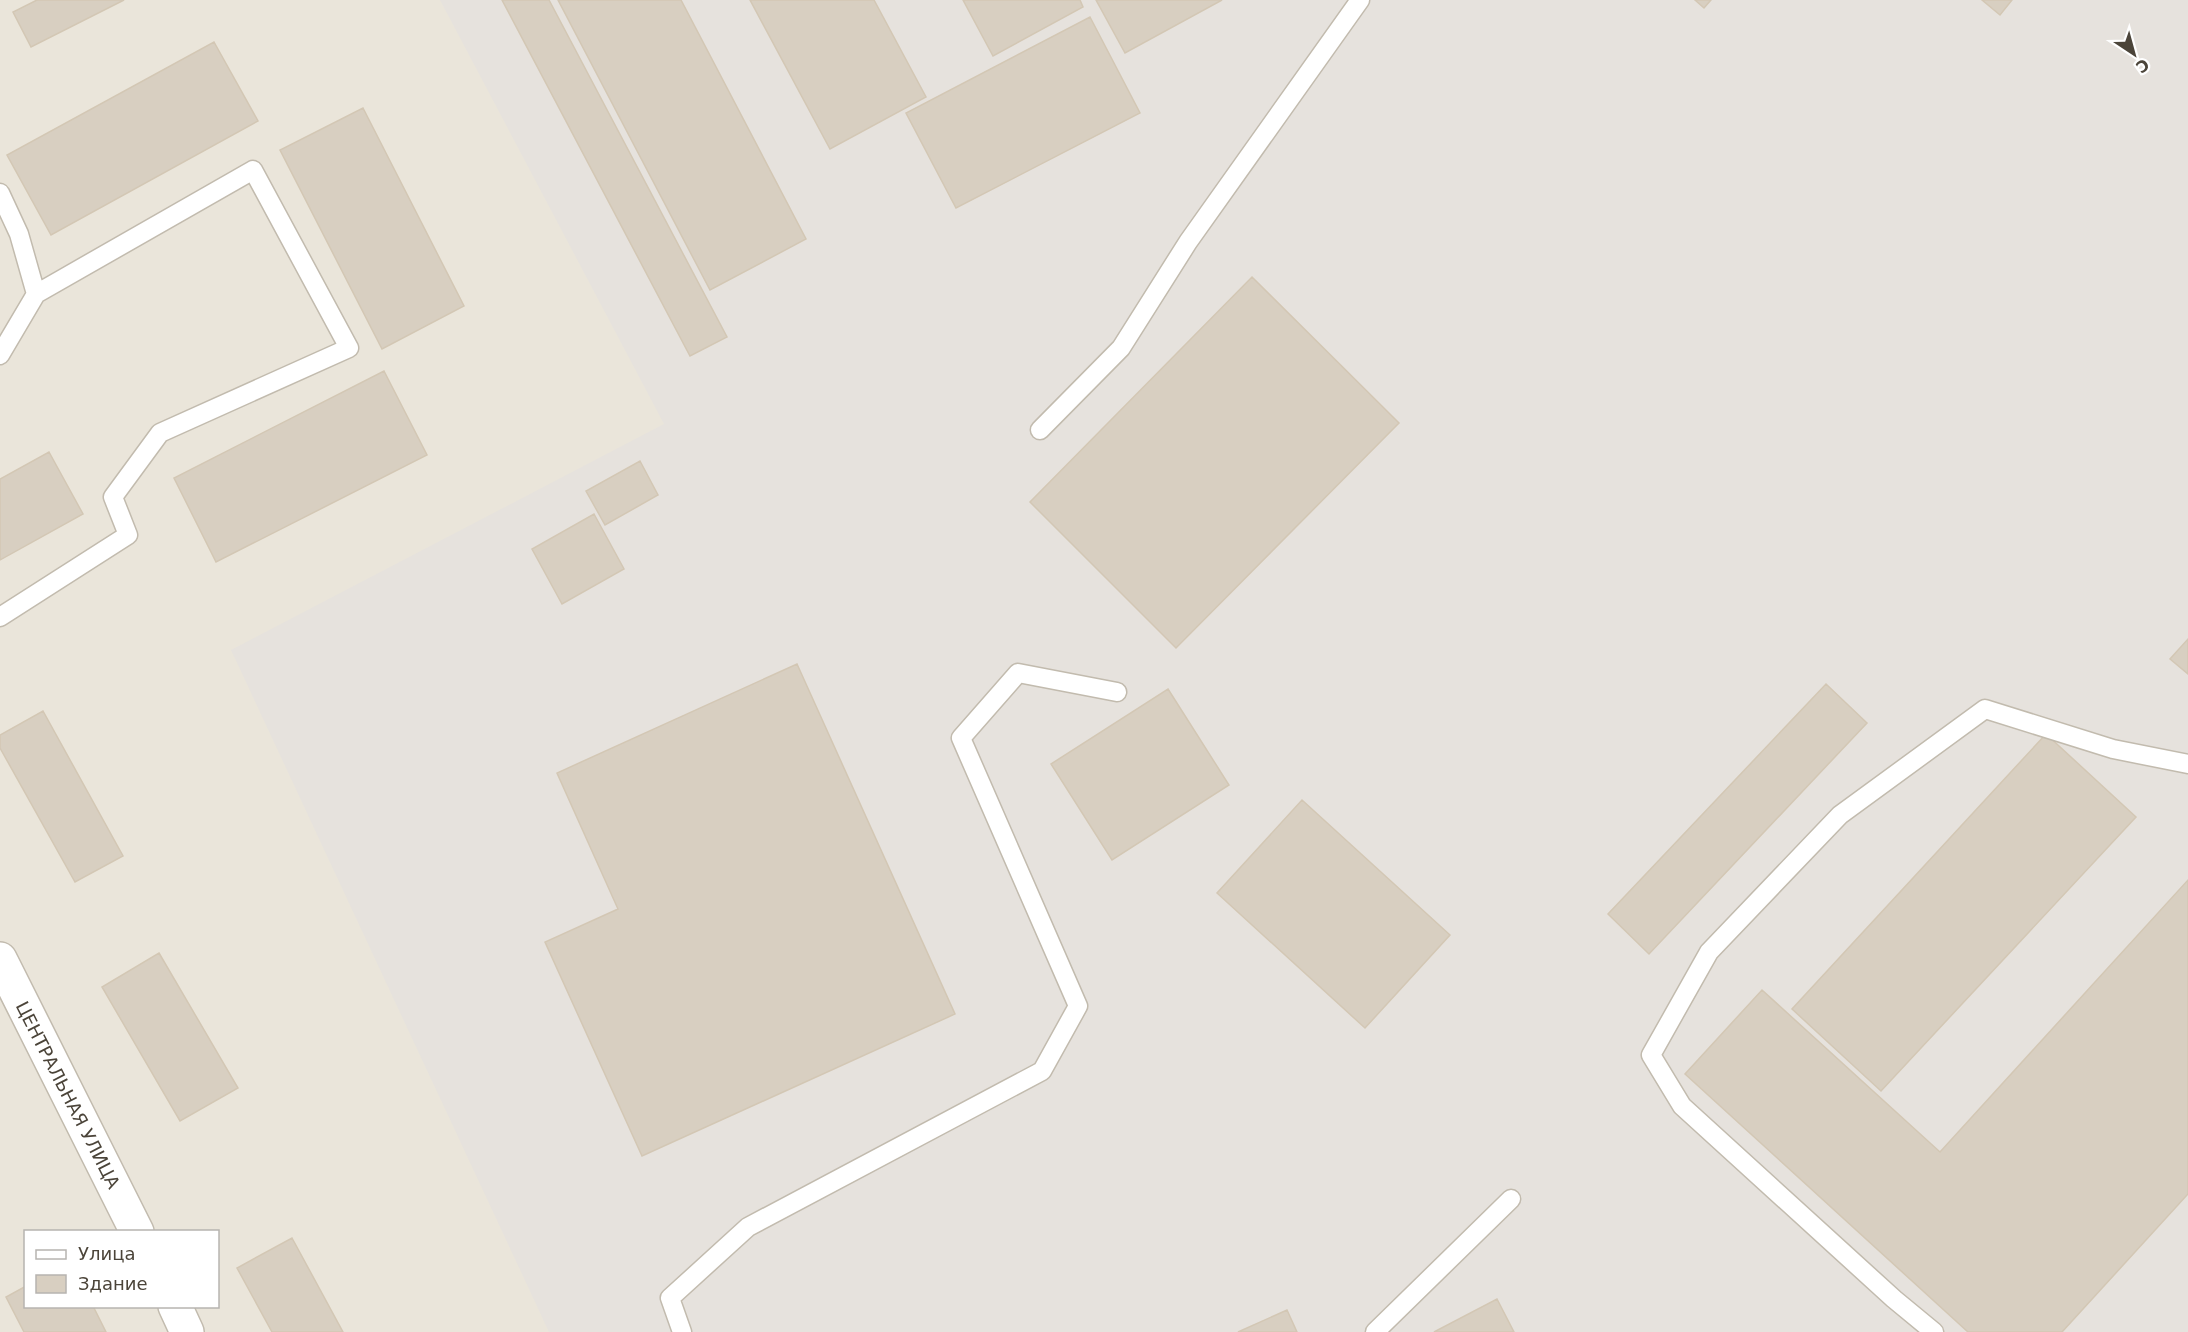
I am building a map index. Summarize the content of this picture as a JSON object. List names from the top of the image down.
{
  "streets": {
    "street": ["ЦЕНТРАЛЬНАЯ УЛИЦА"]
  },
  "legend": ["Улица", "Здание"],
  "north": "bottom right"
}
